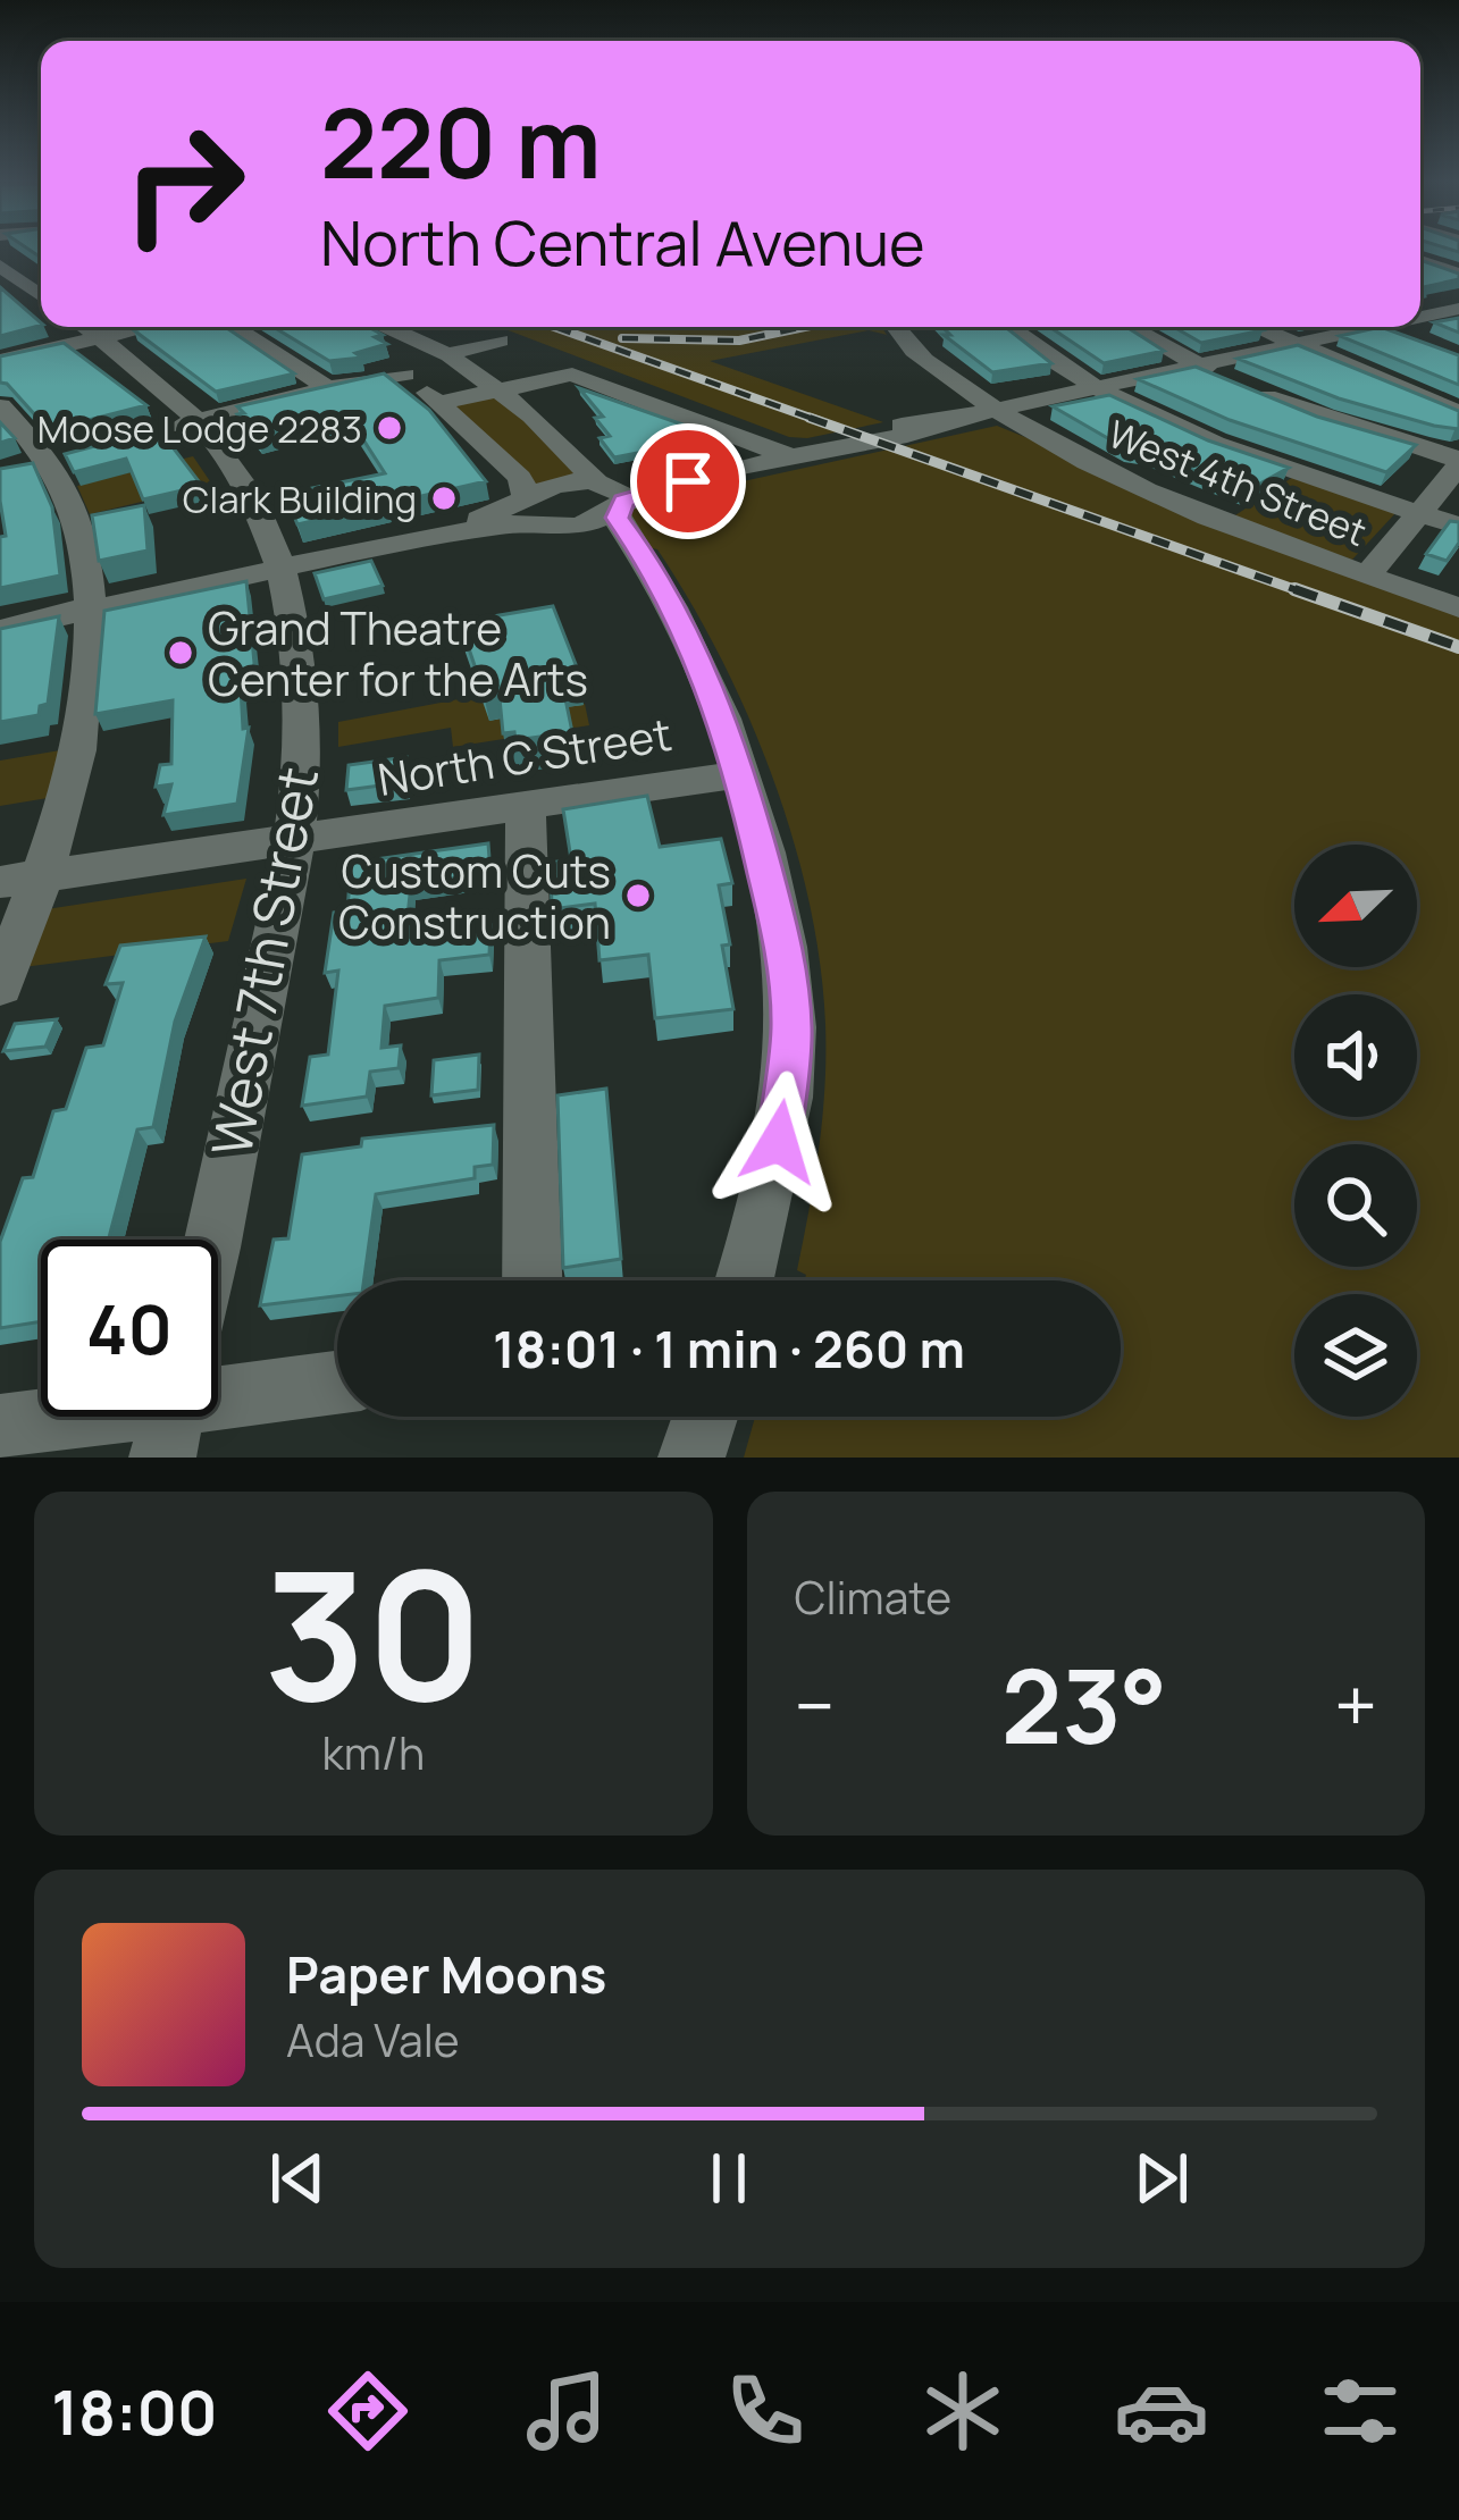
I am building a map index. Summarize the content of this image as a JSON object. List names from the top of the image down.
{
  "streets": {
    "street": ["West 4th Street", "North C Street", "West 7th Street"]
  },
  "crossings": [
    ["North C Street", "West 7th Street"]
  ],
  "places": [
    "Moose Lodge 2283",
    "Clark Building",
    "Grand Theatre Center for the Arts",
    "Custom Cuts Construction"
  ],
  "north": "bottom left",
  "page": {
    "turn": ["220 m", "North Central Avenue"],
    "limit": "40",
    "trip": "18:01 · 1 min · 260 m",
    "tile": [
      ["30", "km/h"],
      "Climate"
    ],
    "heat": ["−", "23°", "+"],
    "song": ["Paper Moons", "Ada Vale"],
    "tabs": "18:00"
  }
}
